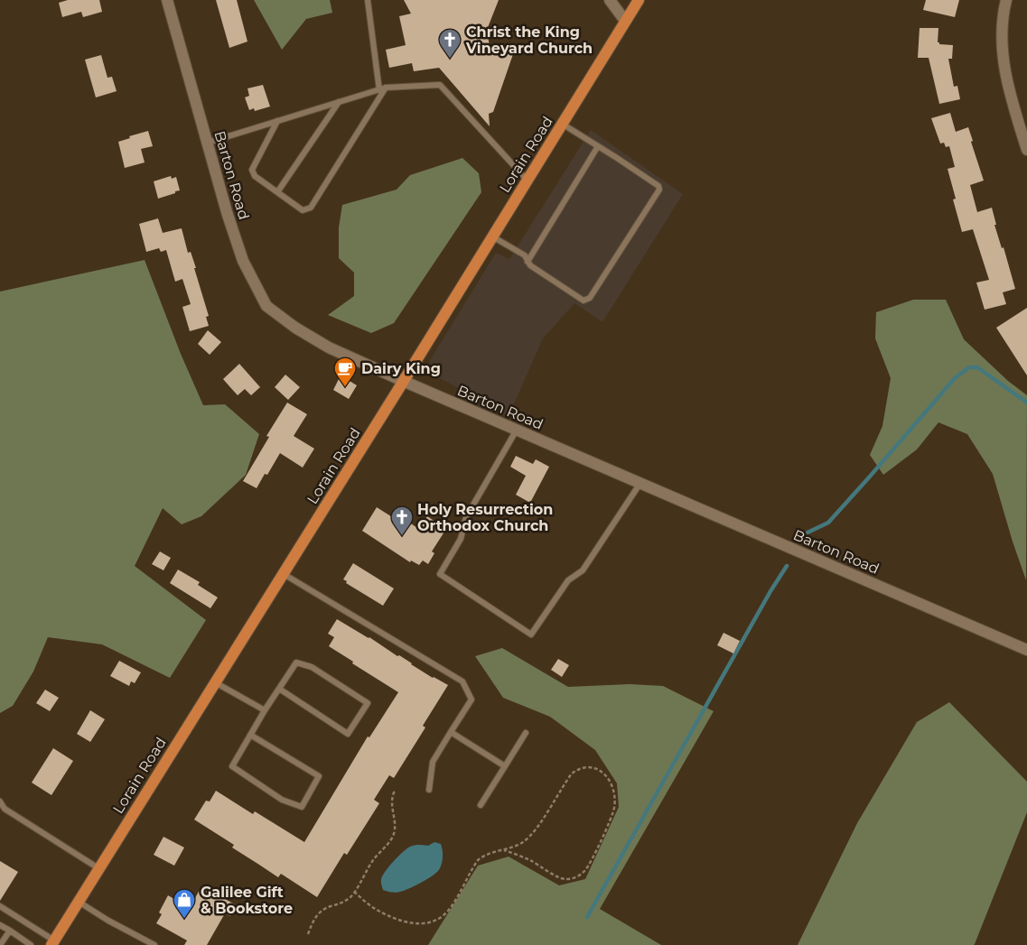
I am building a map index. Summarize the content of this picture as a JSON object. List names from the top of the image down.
{
  "streets": {
    "main road": ["Lorain Road"],
    "street": ["Barton Road"]
  },
  "crossings": [
    ["Lorain Road", "Barton Road"]
  ],
  "places": {
    "church": ["Christ the King Vineyard Church", "Holy Resurrection Orthodox Church"],
    "cafe": ["Dairy King"],
    "shop": ["Galilee Gift & Bookstore"]
  }
}
